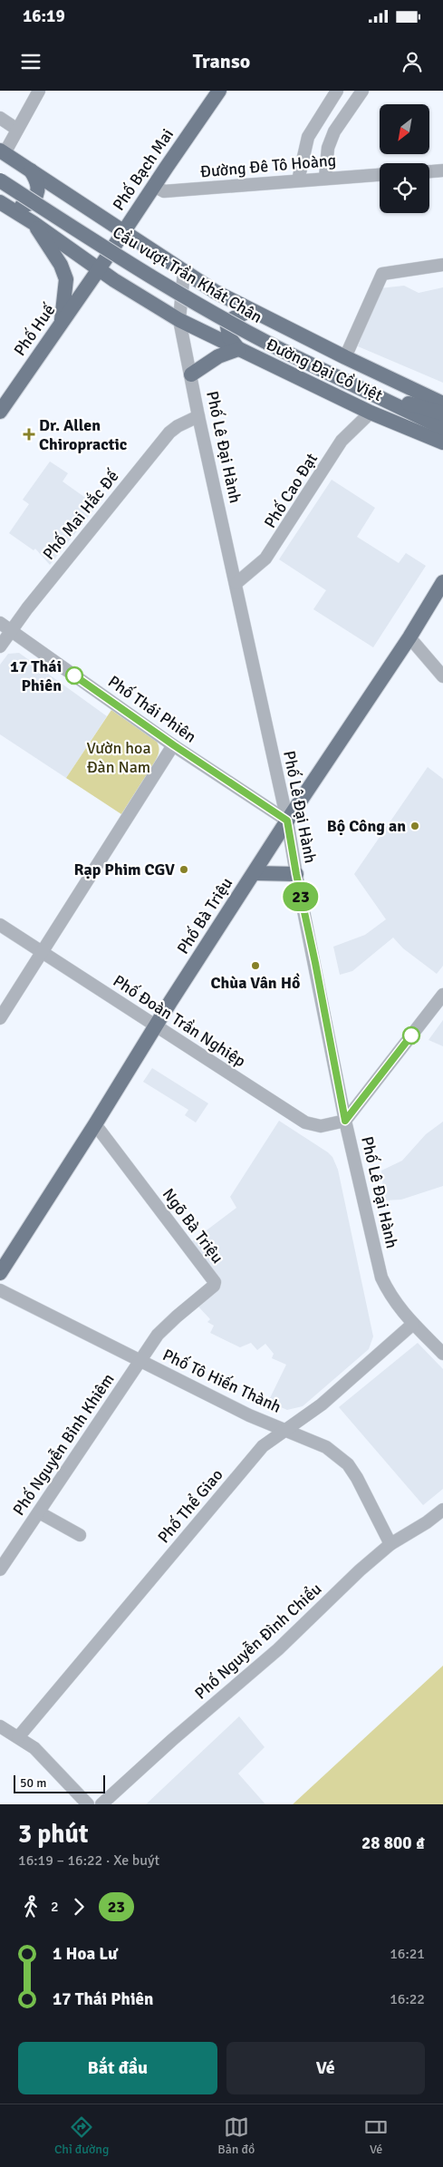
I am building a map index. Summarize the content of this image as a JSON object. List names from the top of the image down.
{
  "streets": {
    "main road": [
      "Phố Bạch Mai",
      "Cầu vượt Trần Khát Chân",
      "Phố Huế",
      "Đường Đại Cồ Việt",
      "Phố Bà Triệu"
    ],
    "street": [
      "Đường Đê Tô Hoàng",
      "Phố Lê Đại Hành",
      "Phố Cao Đạt",
      "Phố Mai Hắc Đế",
      "Phố Thái Phiên",
      "Phố Đoàn Trần Nghiệp",
      "Ngõ Bà Triệu",
      "Phố Tô Hiến Thành",
      "Phố Nguyễn Bỉnh Khiêm",
      "Phố Thể Giao",
      "Phố Nguyễn Đình Chiểu"
    ]
  },
  "crossings": [
    ["Đường Đê Tô Hoàng", "Phố Bạch Mai"],
    ["Phố Bạch Mai", "Phố Huế"],
    ["Phố Bạch Mai", "Đường Đại Cồ Việt"],
    ["Phố Huế", "Đường Đại Cồ Việt"],
    ["Đường Đại Cồ Việt", "Phố Lê Đại Hành"],
    ["Đường Đại Cồ Việt", "Phố Cao Đạt"],
    ["Phố Lê Đại Hành", "Phố Cao Đạt"],
    ["Phố Lê Đại Hành", "Phố Mai Hắc Đế"],
    ["Phố Lê Đại Hành", "Phố Thái Phiên"],
    ["Phố Lê Đại Hành", "Phố Bà Triệu"],
    ["Phố Lê Đại Hành", "Phố Đoàn Trần Nghiệp"],
    ["Phố Lê Đại Hành", "Phố Thể Giao"],
    ["Phố Mai Hắc Đế", "Phố Thái Phiên"],
    ["Phố Thái Phiên", "Phố Bà Triệu"],
    ["Phố Bà Triệu", "Phố Đoàn Trần Nghiệp"],
    ["Phố Bà Triệu", "Ngõ Bà Triệu"],
    ["Ngõ Bà Triệu", "Phố Tô Hiến Thành"],
    ["Ngõ Bà Triệu", "Phố Nguyễn Bỉnh Khiêm"],
    ["Phố Tô Hiến Thành", "Phố Nguyễn Bỉnh Khiêm"],
    ["Phố Tô Hiến Thành", "Phố Thể Giao"],
    ["Phố Tô Hiến Thành", "Phố Nguyễn Đình Chiểu"]
  ],
  "parks": ["Vườn hoa Đàn Nam"],
  "places": {
    "health": ["Dr. Allen Chiropractic"],
    "other": [
      "17 Thái Phiên",
      "Bộ Công an",
      "Rạp Phim CGV",
      "Chùa Vân Hồ"
    ]
  },
  "lines": ["bus line 23"],
  "scale_bar": "50 m",
  "north": "bottom left",
  "page": {
    "status": "16:19",
    "header": "Transo",
    "on_map": "23",
    "scale": "50 m",
    "heading": ["3 phút", "16:19 – 16:22 · Xe buýt", "28 800 ₫"],
    "legs": ["2", "23"],
    "list": [
      {
        "name": "1 Hoa Lư",
        "value": "16:21"
      },
      {
        "name": "17 Thái Phiên",
        "value": "16:22"
      }
    ],
    "buttons": ["Bắt đầu", "Vé"],
    "tabs": ["Chỉ đường", "Bản đồ", "Vé"]
  }
}
